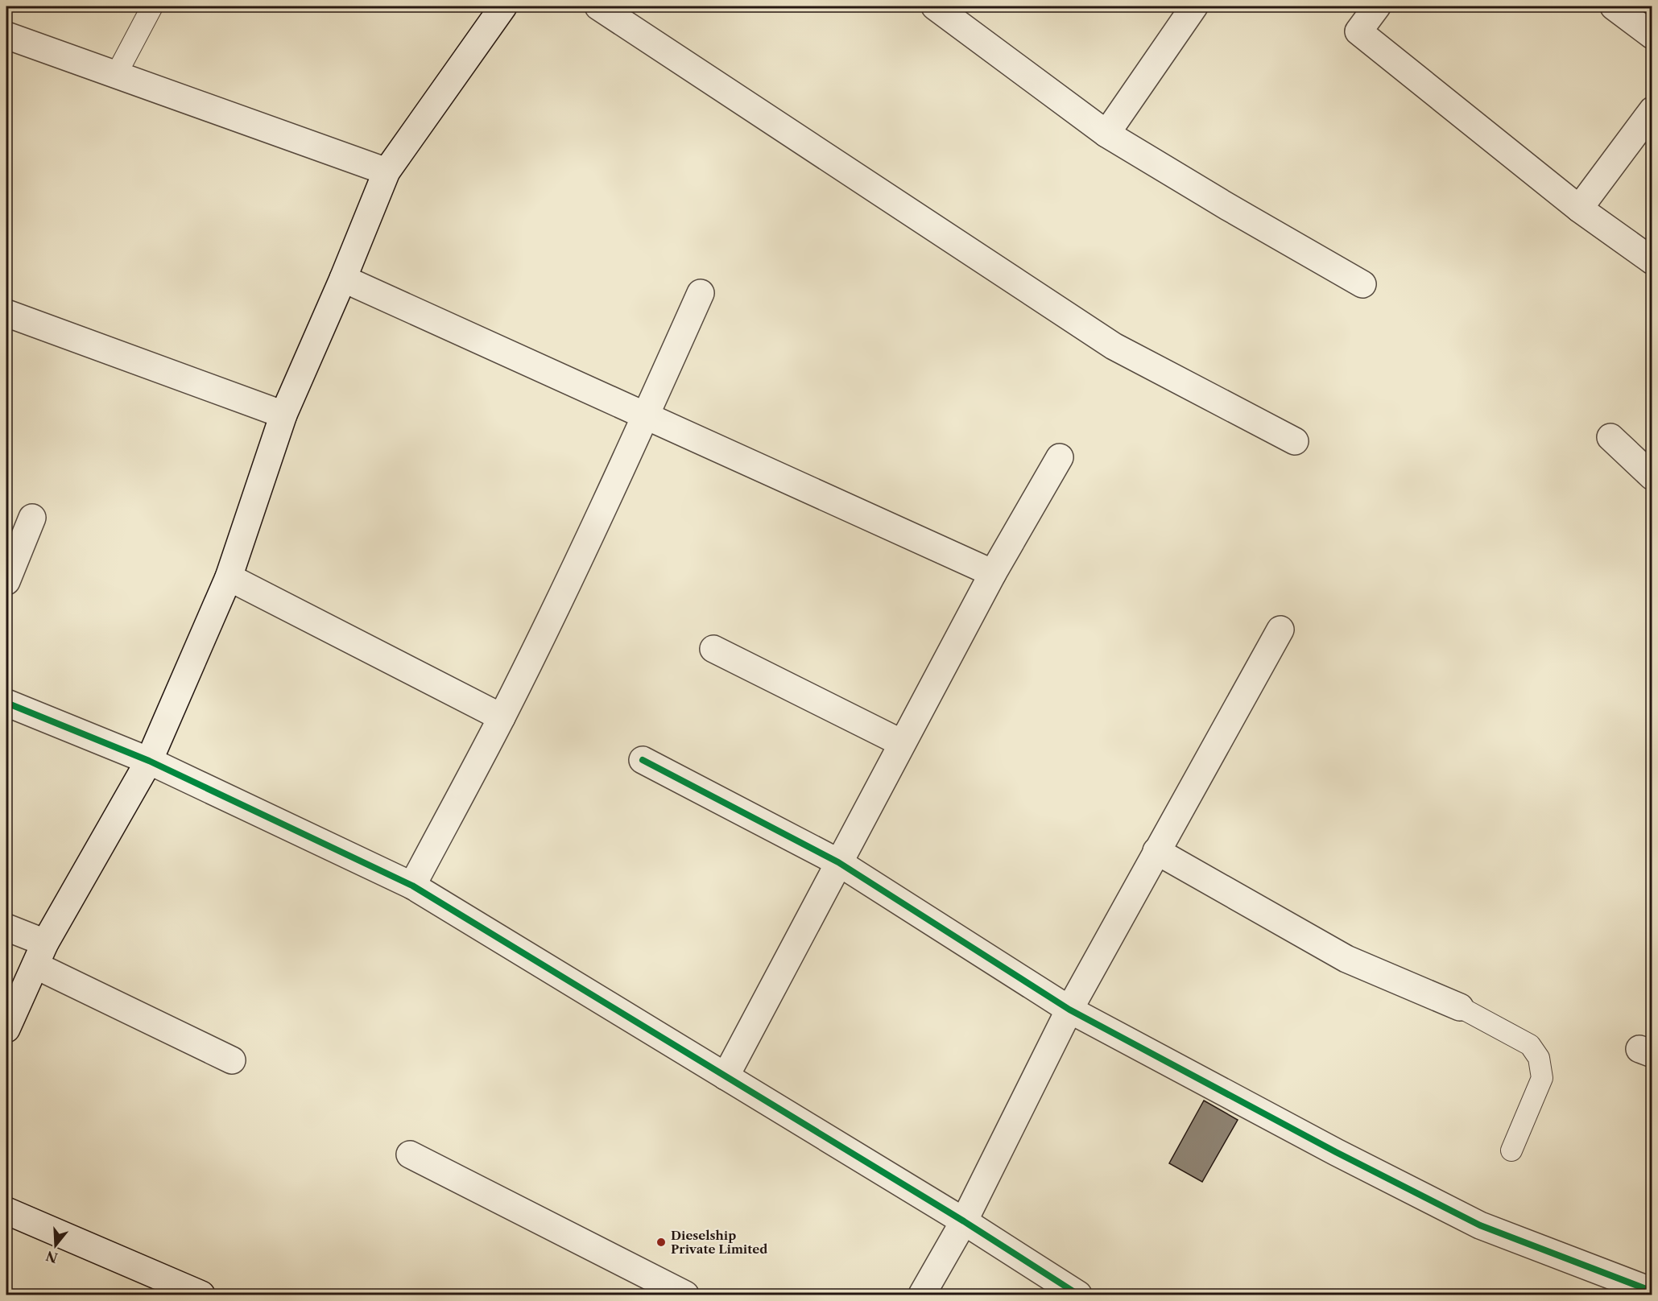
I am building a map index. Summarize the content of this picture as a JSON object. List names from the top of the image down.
{
  "places": ["Dieselship Private Limited"],
  "north": "bottom"
}
